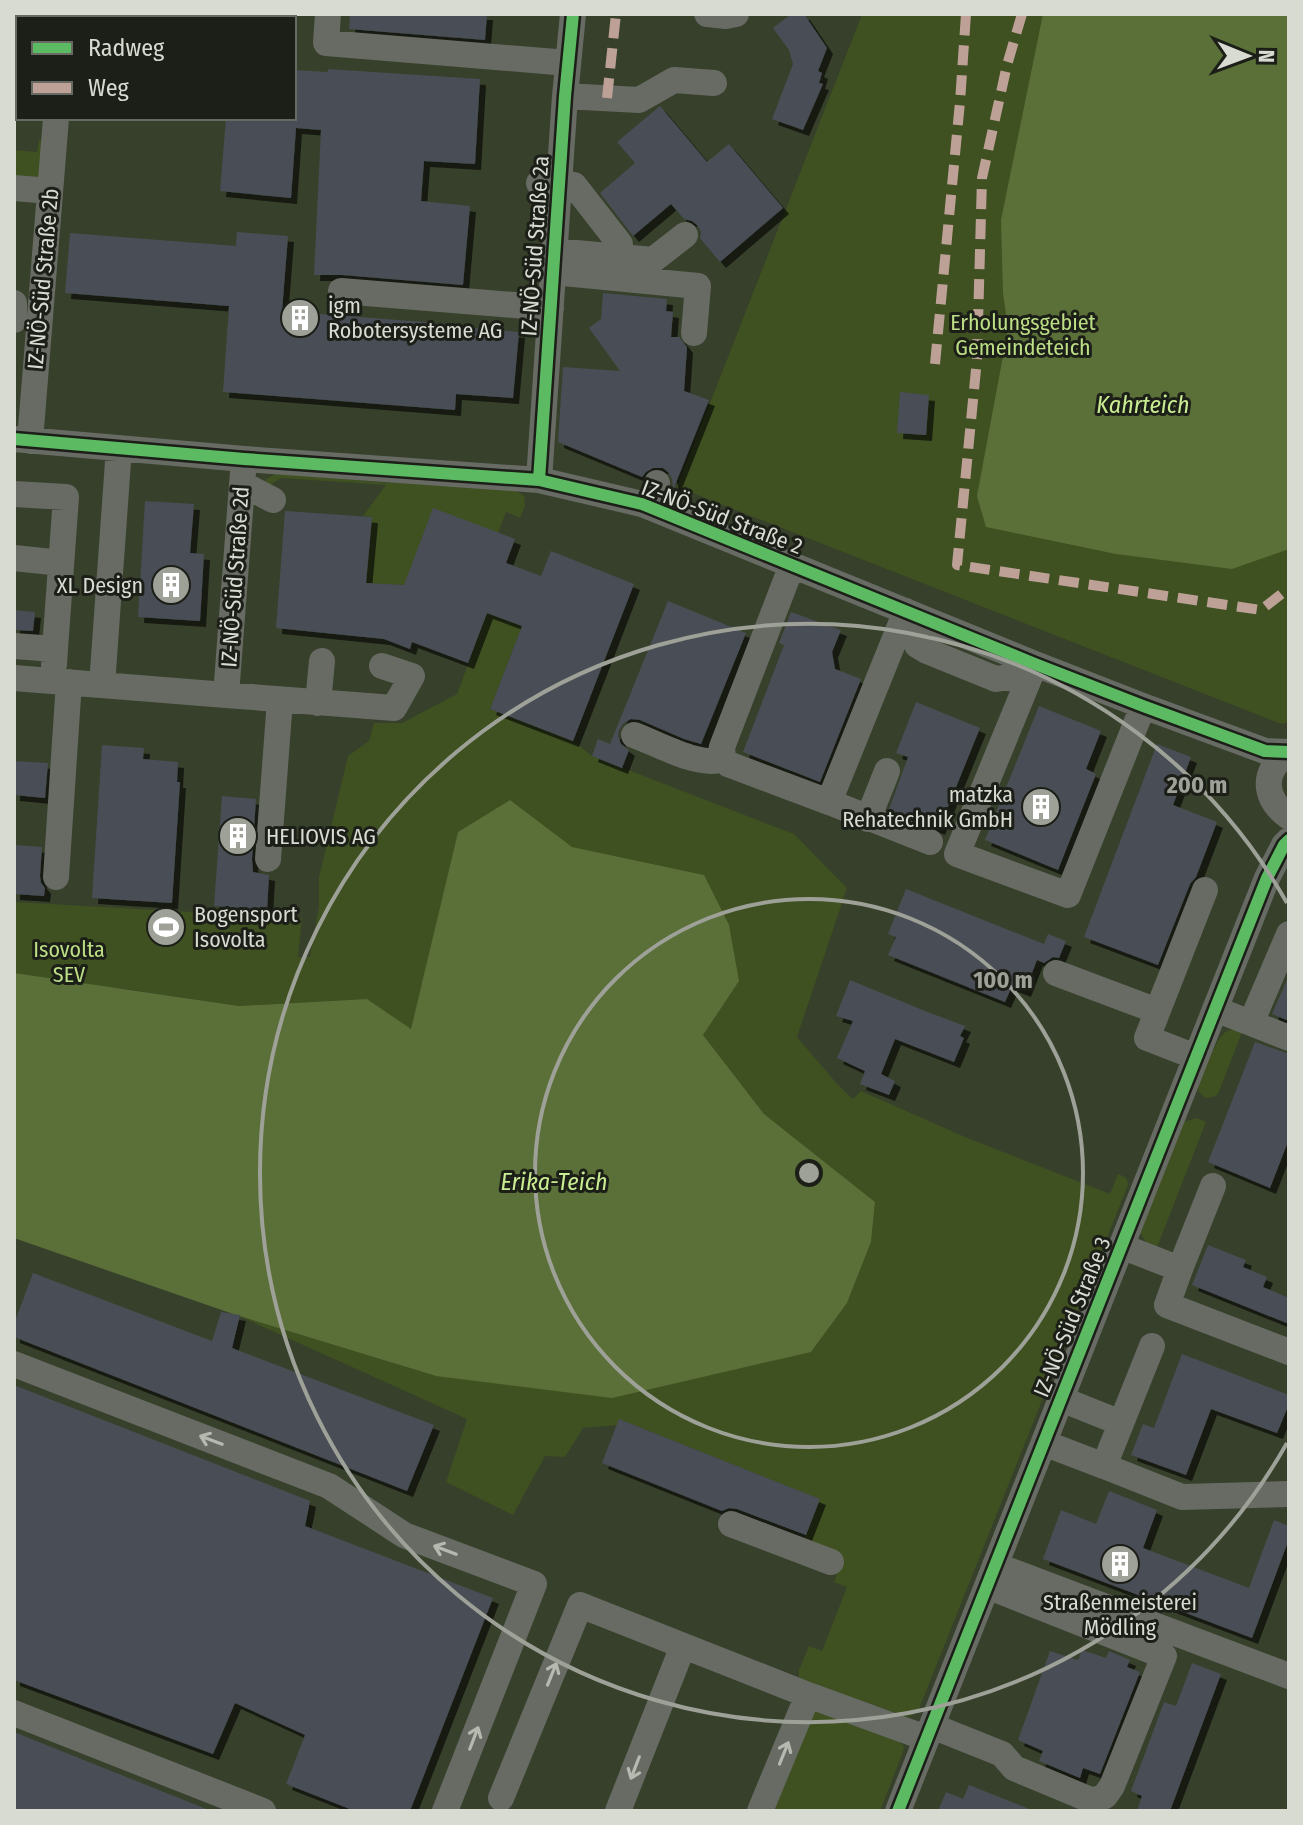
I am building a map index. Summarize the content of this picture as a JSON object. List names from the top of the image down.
{
  "streets": {
    "street": [
      "IZ-NÖ-Süd Straße 2a",
      "IZ-NÖ-Süd Straße 2b",
      "IZ-NÖ-Süd Straße 2",
      "IZ-NÖ-Süd Straße 2d",
      "IZ-NÖ-Süd Straße 3"
    ]
  },
  "crossings": [
    ["IZ-NÖ-Süd Straße 2a", "IZ-NÖ-Süd Straße 2"],
    ["IZ-NÖ-Süd Straße 2b", "IZ-NÖ-Süd Straße 2"],
    ["IZ-NÖ-Süd Straße 2", "IZ-NÖ-Süd Straße 2d"],
    ["IZ-NÖ-Süd Straße 2", "IZ-NÖ-Süd Straße 3"]
  ],
  "water": ["Kahrteich", "Erika-Teich"],
  "parks": ["Erholungsgebiet Gemeindeteich", "Isovolta SEV"],
  "places": {
    "building": [
      "igm Robotersysteme AG",
      "XL Design",
      "matzka Rehatechnik GmbH",
      "HELIOVIS AG",
      "Straßenmeisterei Mödling"
    ],
    "sports": ["Bogensport Isovolta"]
  },
  "legend": ["Radweg", "Weg"],
  "north": "right",
  "rings": ["200 m", "100 m"]
}
